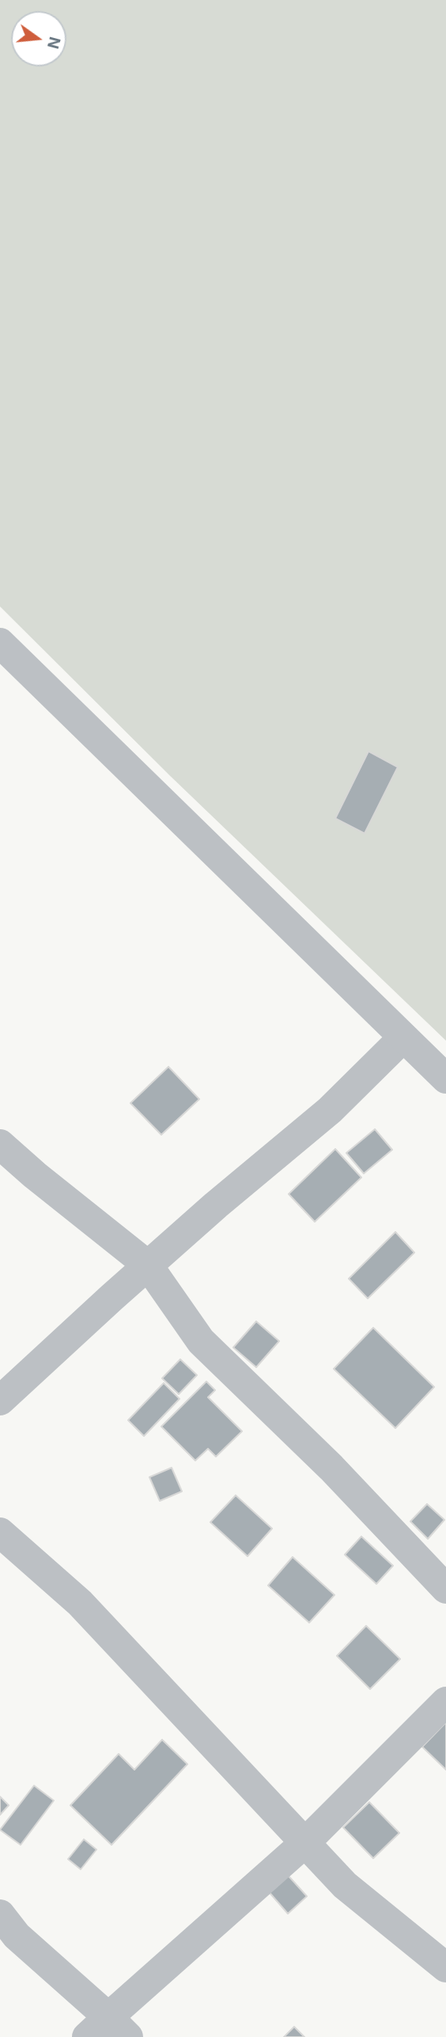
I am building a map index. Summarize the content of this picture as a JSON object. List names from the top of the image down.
{
  "north": "right"
}
